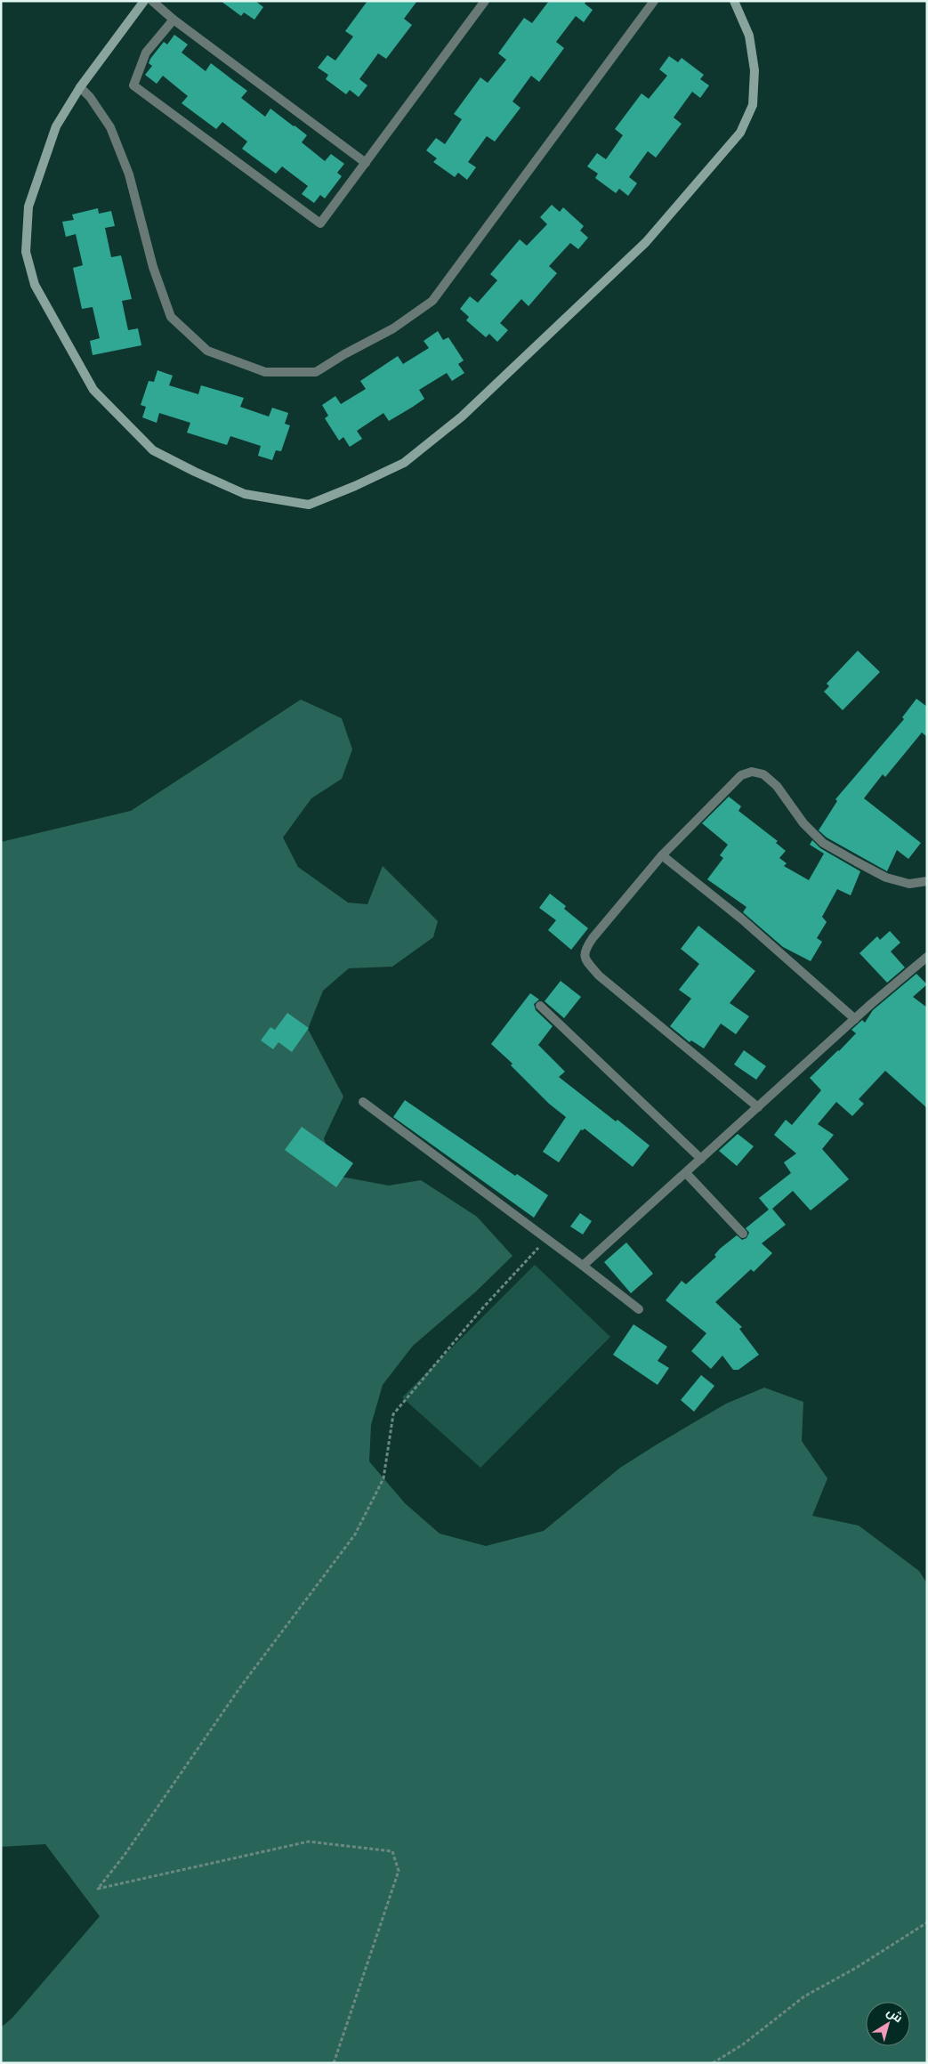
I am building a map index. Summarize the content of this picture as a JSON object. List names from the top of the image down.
{
  "north": "top right"
}
